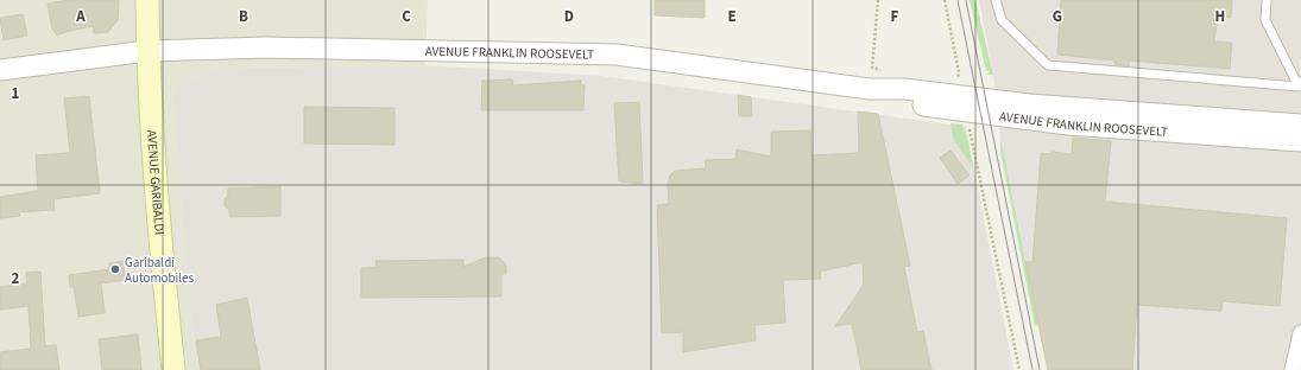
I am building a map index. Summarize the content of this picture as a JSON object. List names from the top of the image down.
{
  "streets": {
    "main road": ["AVENUE GARIBALDI"],
    "street": ["AVENUE FRANKLIN ROOSEVELT"]
  },
  "crossings": [
    ["AVENUE FRANKLIN ROOSEVELT", "AVENUE GARIBALDI"]
  ],
  "places": ["Garibaldi Automobiles"],
  "grid": {
    "columns": [
      "A",
      "B",
      "C",
      "D",
      "E",
      "F",
      "G",
      "H"
    ],
    "rows": ["1", "2"]
  }
}
